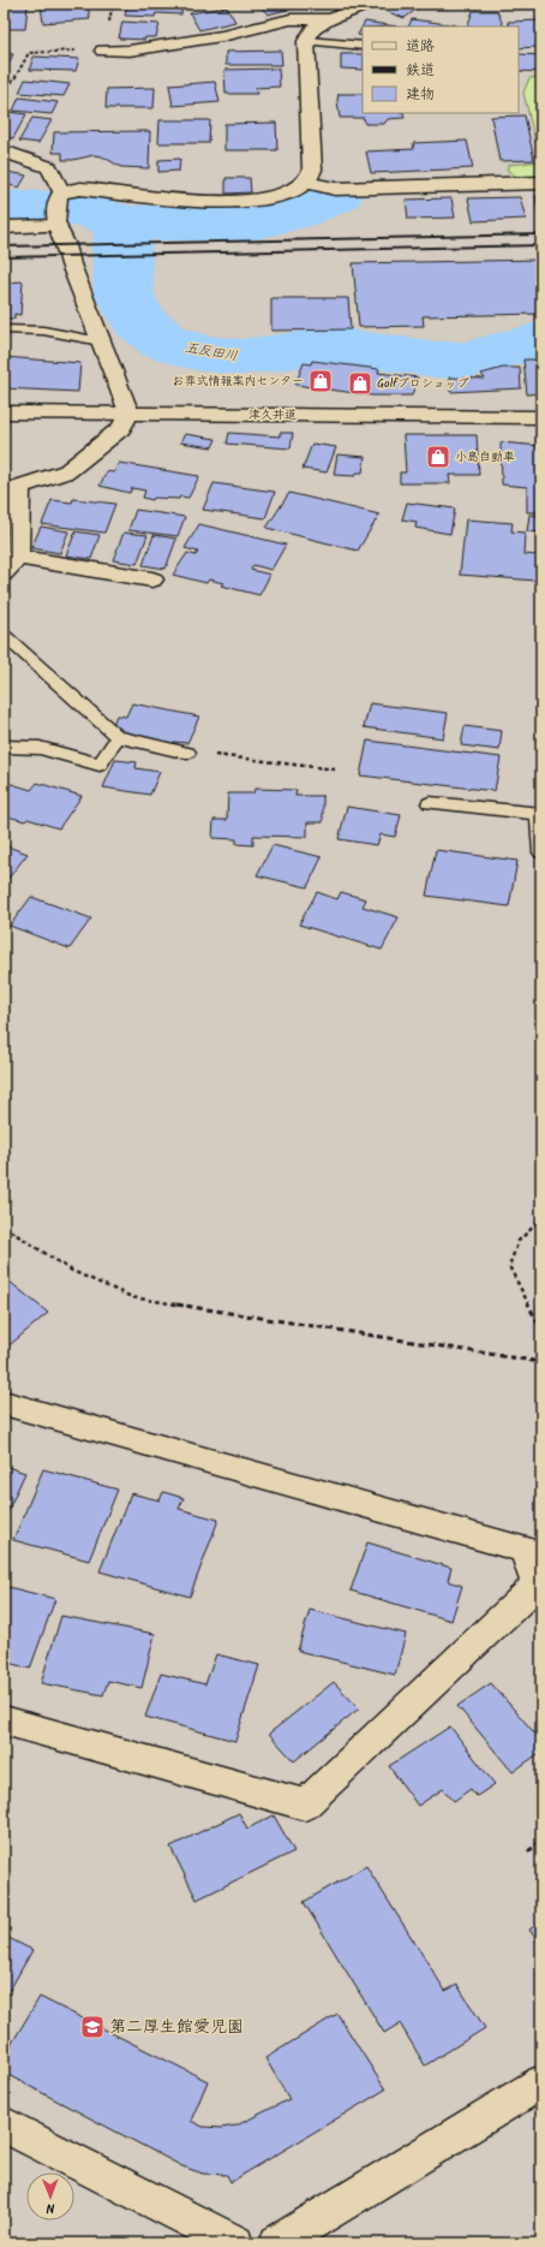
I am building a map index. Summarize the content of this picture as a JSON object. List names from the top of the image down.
{
  "streets": {
    "street": ["津久井道"]
  },
  "water": ["五反田川"],
  "places": {
    "shop": ["お葬式情報案内センター", "Golfプロショップ", "小島自動車"],
    "school or university": ["第二厚生館愛児園"]
  },
  "legend": ["道路", "鉄道", "建物"],
  "north": "bottom"
}
